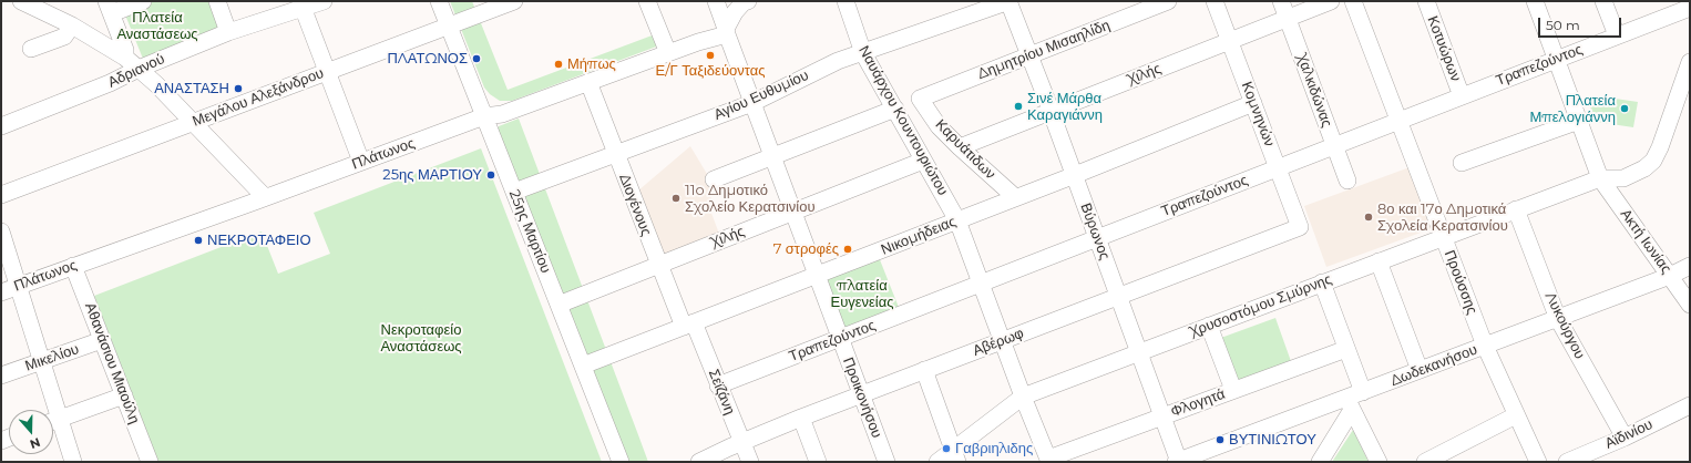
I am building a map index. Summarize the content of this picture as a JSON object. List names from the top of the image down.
{
  "streets": {
    "street": [
      "Κοτυώρων",
      "Δημητρίου Μισαηλίδη",
      "Τραπεζούντος",
      "Αδριανού",
      "Χιλής",
      "Χαλκιδώνας",
      "Αγίου Ευθυμίου",
      "Μεγάλου Αλεξάνδρου",
      "Κομνηνών",
      "Ναυάρχου Κουντουριώτου",
      "Καρυάτιδων",
      "Πλάτωνος",
      "Διογένους",
      "25ης Μαρτίου",
      "Βύρωνος",
      "Νικομήδειας",
      "Ακτή Ιωνίας",
      "Προύσσης",
      "Χρυσοστόμου Σμύρνης",
      "Λυκούργου",
      "Αβέρωφ",
      "Μικελίου",
      "Αθανάσιου Μιαούλη",
      "Δωδεκανήσου",
      "Σεϊζάνη",
      "Προικονήσου",
      "Φλογητά",
      "Αϊδινίου"
    ]
  },
  "crossings": [
    ["Κοτυώρων", "Τραπεζούντος"],
    ["Δημητρίου Μισαηλίδη", "Καρυάτιδων"],
    ["Δημητρίου Μισαηλίδη", "Βύρωνος"],
    ["Τραπεζούντος", "Χαλκιδώνας"],
    ["Τραπεζούντος", "Κομνηνών"],
    ["Τραπεζούντος", "Ναυάρχου Κουντουριώτου"],
    ["Τραπεζούντος", "Βύρωνος"],
    ["Τραπεζούντος", "Ακτή Ιωνίας"],
    ["Τραπεζούντος", "Προύσσης"],
    ["Τραπεζούντος", "Σεϊζάνη"],
    ["Τραπεζούντος", "Προικονήσου"],
    ["Χιλής", "Χαλκιδώνας"],
    ["Χιλής", "Κομνηνών"],
    ["Χιλής", "Ναυάρχου Κουντουριώτου"],
    ["Χιλής", "Καρυάτιδων"],
    ["Χιλής", "Διογένους"],
    ["Χιλής", "25ης Μαρτίου"],
    ["Χιλής", "Βύρωνος"],
    ["Χιλής", "Προικονήσου"],
    ["Αγίου Ευθυμίου", "Ναυάρχου Κουντουριώτου"],
    ["Αγίου Ευθυμίου", "Διογένους"],
    ["Αγίου Ευθυμίου", "25ης Μαρτίου"],
    ["Αγίου Ευθυμίου", "Βύρωνος"],
    ["Αγίου Ευθυμίου", "Προικονήσου"],
    ["Μεγάλου Αλεξάνδρου", "25ης Μαρτίου"],
    ["Κομνηνών", "Νικομήδειας"],
    ["Κομνηνών", "Αβέρωφ"],
    ["Ναυάρχου Κουντουριώτου", "Νικομήδειας"],
    ["Ναυάρχου Κουντουριώτου", "Χρυσοστόμου Σμύρνης"],
    ["Ναυάρχου Κουντουριώτου", "Αβέρωφ"],
    ["Ναυάρχου Κουντουριώτου", "Φλογητά"],
    ["Καρυάτιδων", "Νικομήδειας"],
    ["Πλάτωνος", "Διογένους"],
    ["Πλάτωνος", "25ης Μαρτίου"],
    ["Πλάτωνος", "Αθανάσιου Μιαούλη"],
    ["Πλάτωνος", "Προικονήσου"],
    ["Διογένους", "Νικομήδειας"],
    ["Διογένους", "Σεϊζάνη"],
    ["25ης Μαρτίου", "Νικομήδειας"],
    ["Βύρωνος", "Νικομήδειας"],
    ["Βύρωνος", "Χρυσοστόμου Σμύρνης"],
    ["Βύρωνος", "Αβέρωφ"],
    ["Βύρωνος", "Δωδεκανήσου"],
    ["Βύρωνος", "Φλογητά"],
    ["Νικομήδειας", "Σεϊζάνη"],
    ["Νικομήδειας", "Προικονήσου"],
    ["Ακτή Ιωνίας", "Χρυσοστόμου Σμύρνης"],
    ["Ακτή Ιωνίας", "Δωδεκανήσου"],
    ["Προύσσης", "Χρυσοστόμου Σμύρνης"],
    ["Προύσσης", "Δωδεκανήσου"],
    ["Χρυσοστόμου Σμύρνης", "Λυκούργου"],
    ["Λυκούργου", "Δωδεκανήσου"],
    ["Λυκούργου", "Αϊδινίου"],
    ["Αβέρωφ", "Σεϊζάνη"],
    ["Αβέρωφ", "Προικονήσου"],
    ["Μικελίου", "Αθανάσιου Μιαούλη"]
  ],
  "parks": ["Πλατεία Αναστάσεως", "πλατεία Ευγενείας", "Νεκροταφείο Αναστάσεως"],
  "places": [
    "Ε/Γ Ταξιδεύοντας",
    "ΠΛΑΤΩΝΟΣ",
    "Μήπως",
    "ΑΝΑΣΤΑΣΗ",
    "Σινέ Μάρθα Καραγιάννη",
    "Πλατεία Μπελογιάννη",
    "25ης ΜΑΡΤΙΟΥ",
    "11o Δημοτικό Σχολείο Κερατσινίου",
    "8ο και 17ο Δημοτικά Σχολεία Κερατσινίου",
    "ΝΕΚΡΟΤΑΦΕΙΟ",
    "7 στροφές",
    "ΒΥΤΙΝΙΩΤΟΥ",
    "Γαβριηλιδης"
  ],
  "scale_bar": "50 m",
  "north": "bottom"
}
